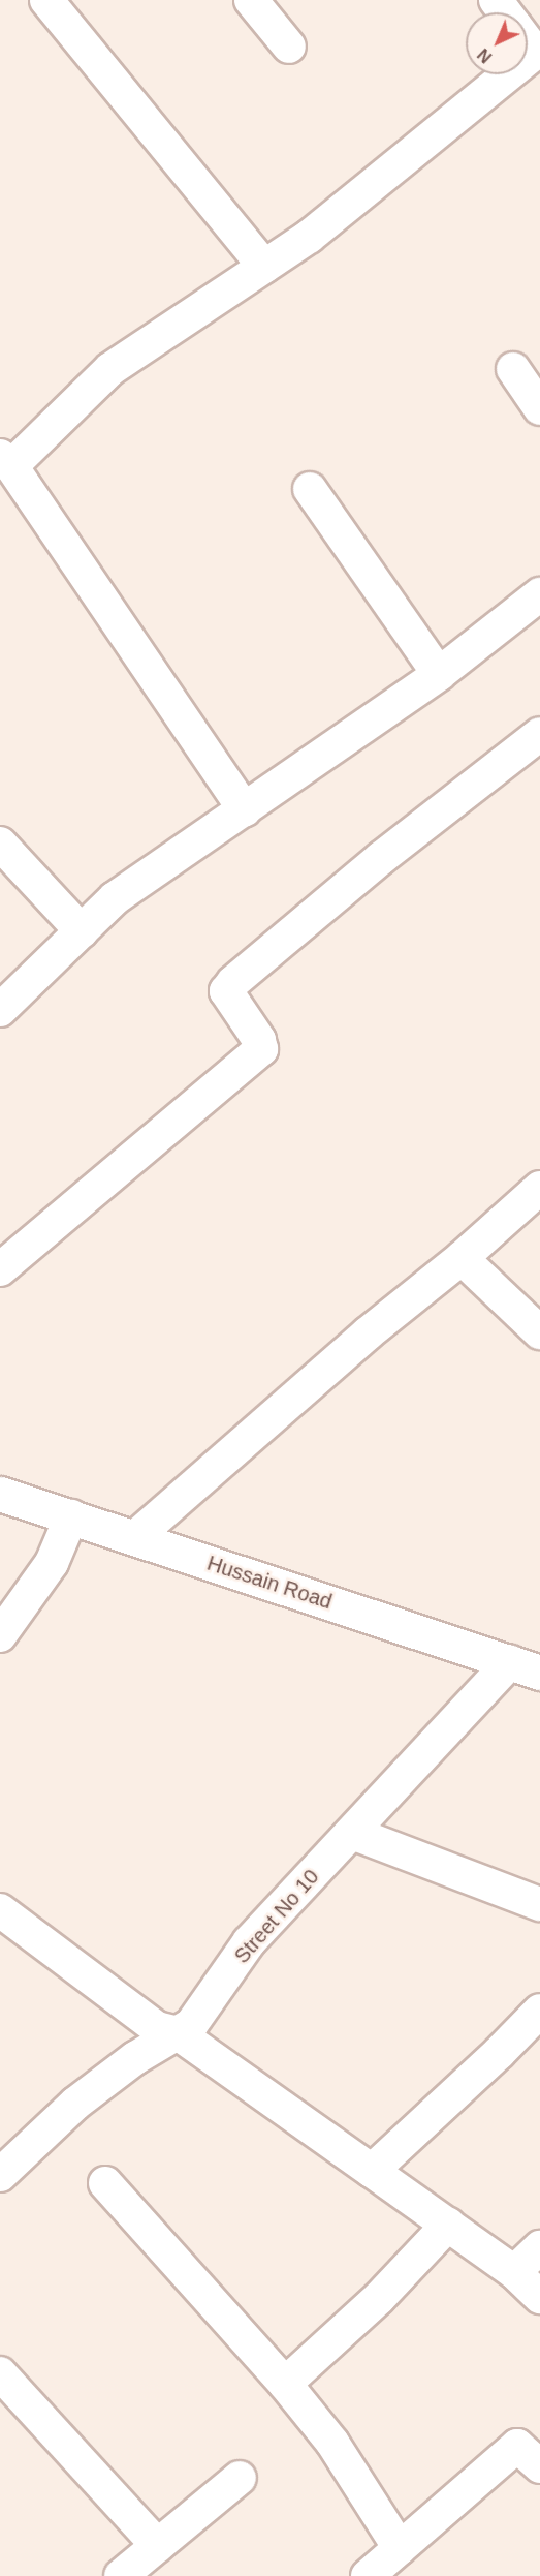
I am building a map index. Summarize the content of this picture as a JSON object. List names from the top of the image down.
{
  "streets": {
    "street": ["Hussain Road", "Street No 10"]
  },
  "crossings": [
    ["Hussain Road", "Street No 10"]
  ],
  "north": "bottom left"
}
